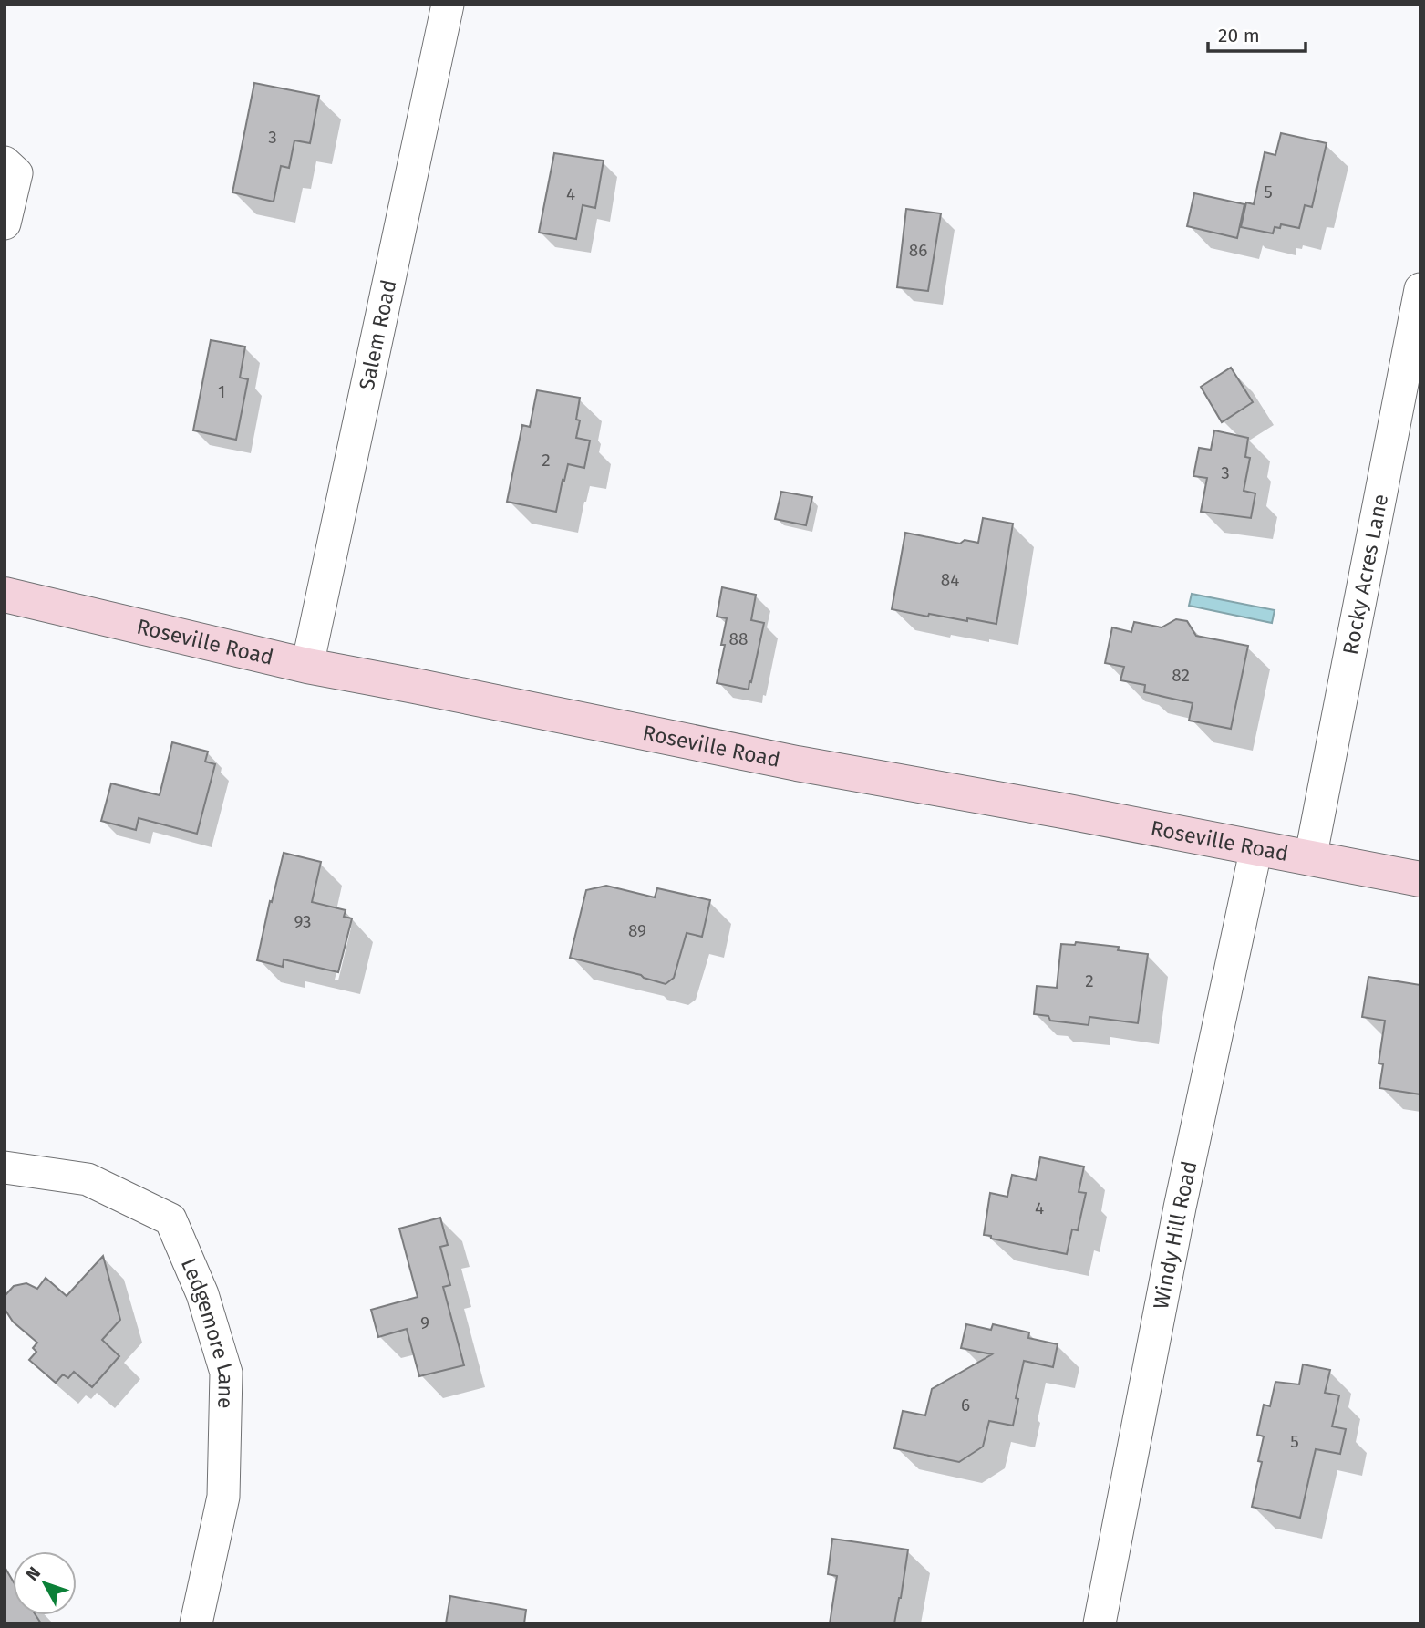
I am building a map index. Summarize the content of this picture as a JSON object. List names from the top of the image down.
{
  "streets": {
    "street": [
      "Salem Road",
      "Rocky Acres Lane",
      "Roseville Road",
      "Windy Hill Road",
      "Ledgemore Lane"
    ]
  },
  "crossings": [
    ["Salem Road", "Roseville Road"],
    ["Rocky Acres Lane", "Roseville Road"],
    ["Roseville Road", "Windy Hill Road"]
  ],
  "house_numbers": [
    "3",
    "5",
    "4",
    "86",
    "1",
    "2",
    "3",
    "84",
    "88",
    "82",
    "93",
    "89",
    "2",
    "4",
    "9",
    "6",
    "5"
  ],
  "scale_bar": "20 m",
  "north": "top left"
}
